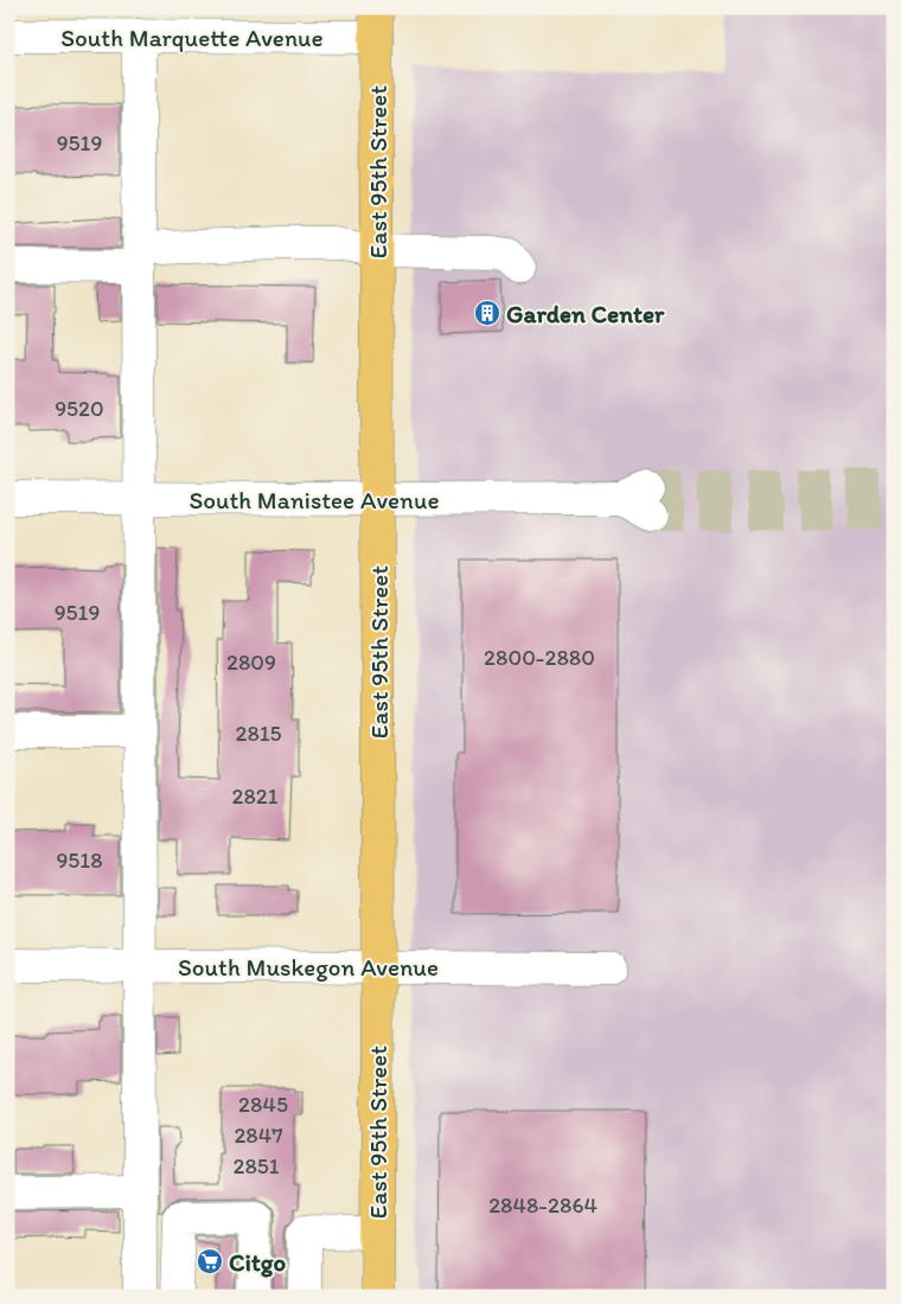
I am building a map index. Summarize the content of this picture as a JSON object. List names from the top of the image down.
{
  "streets": {
    "main road": ["East 95th Street"],
    "street": ["South Marquette Avenue", "South Manistee Avenue", "South Muskegon Avenue"]
  },
  "crossings": [
    ["South Marquette Avenue", "East 95th Street"],
    ["East 95th Street", "South Manistee Avenue"],
    ["East 95th Street", "South Muskegon Avenue"]
  ],
  "places": {
    "building": ["Garden Center"],
    "supermarket": ["Citgo"]
  },
  "house_numbers": [
    "9519",
    "9520",
    "9519",
    "2800-2880",
    "2809",
    "2815",
    "2821",
    "9518",
    "2845",
    "2847",
    "2851",
    "2848-2864"
  ]
}
